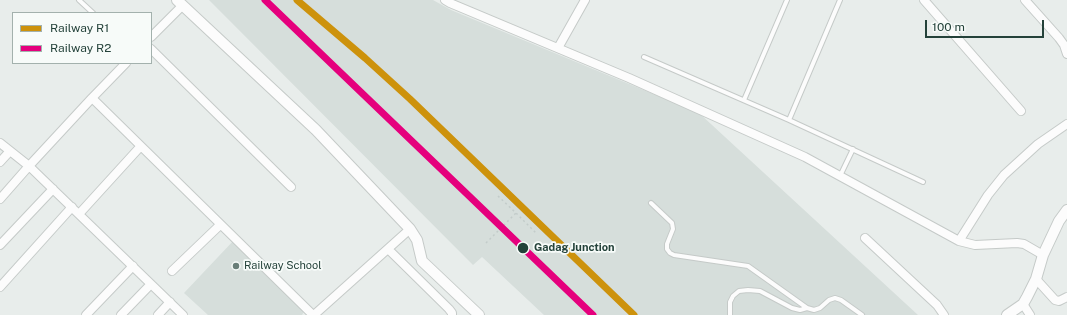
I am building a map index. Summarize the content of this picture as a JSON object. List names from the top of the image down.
{
  "places": ["Gadag Junction", "Railway School"],
  "lines": ["rail line R1", "rail line R2"],
  "legend": ["Railway R1", "Railway R2"],
  "scale_bar": "100 m"
}
